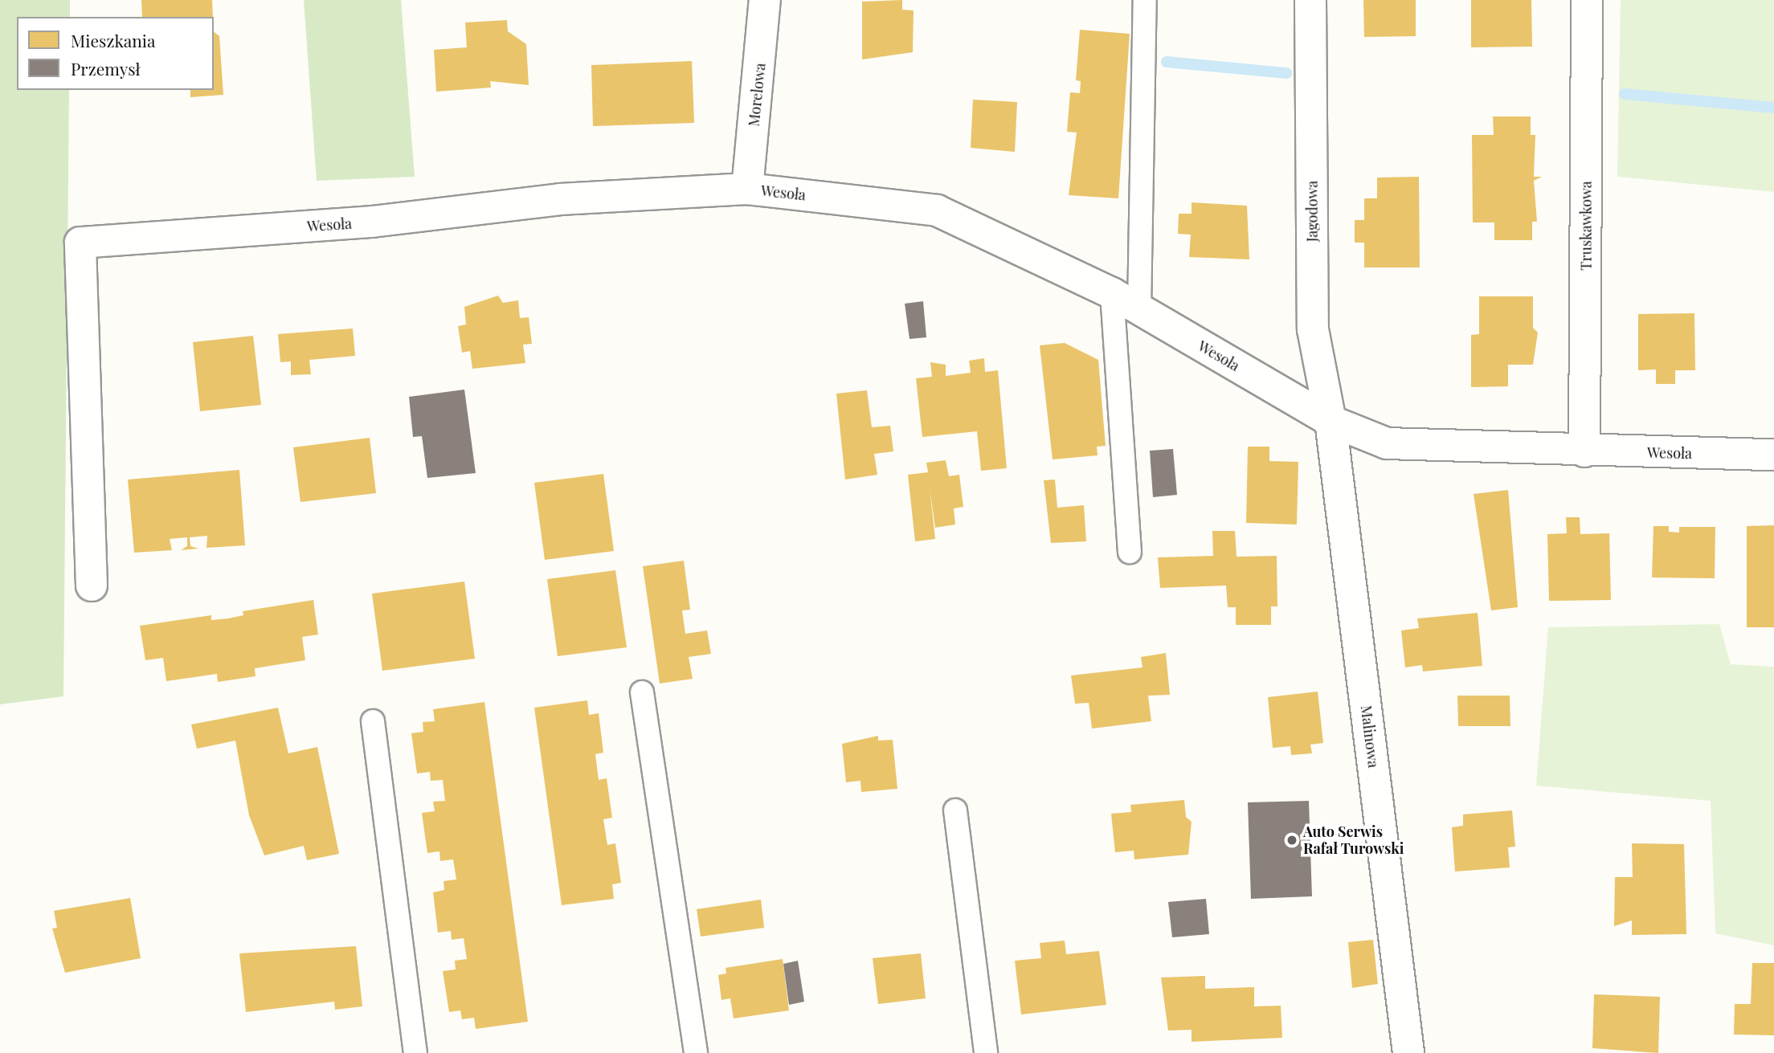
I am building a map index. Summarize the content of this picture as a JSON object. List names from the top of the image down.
{
  "streets": {
    "street": [
      "Morelowa",
      "Wesoła",
      "Jagodowa",
      "Truskawkowa",
      "Malinowa"
    ]
  },
  "crossings": [
    ["Morelowa", "Wesoła"],
    ["Wesoła", "Jagodowa"],
    ["Wesoła", "Truskawkowa"],
    ["Wesoła", "Malinowa"],
    ["Jagodowa", "Malinowa"]
  ],
  "places": ["Auto Serwis Rafał Turowski"],
  "legend": ["Mieszkania", "Przemysł"]
}
